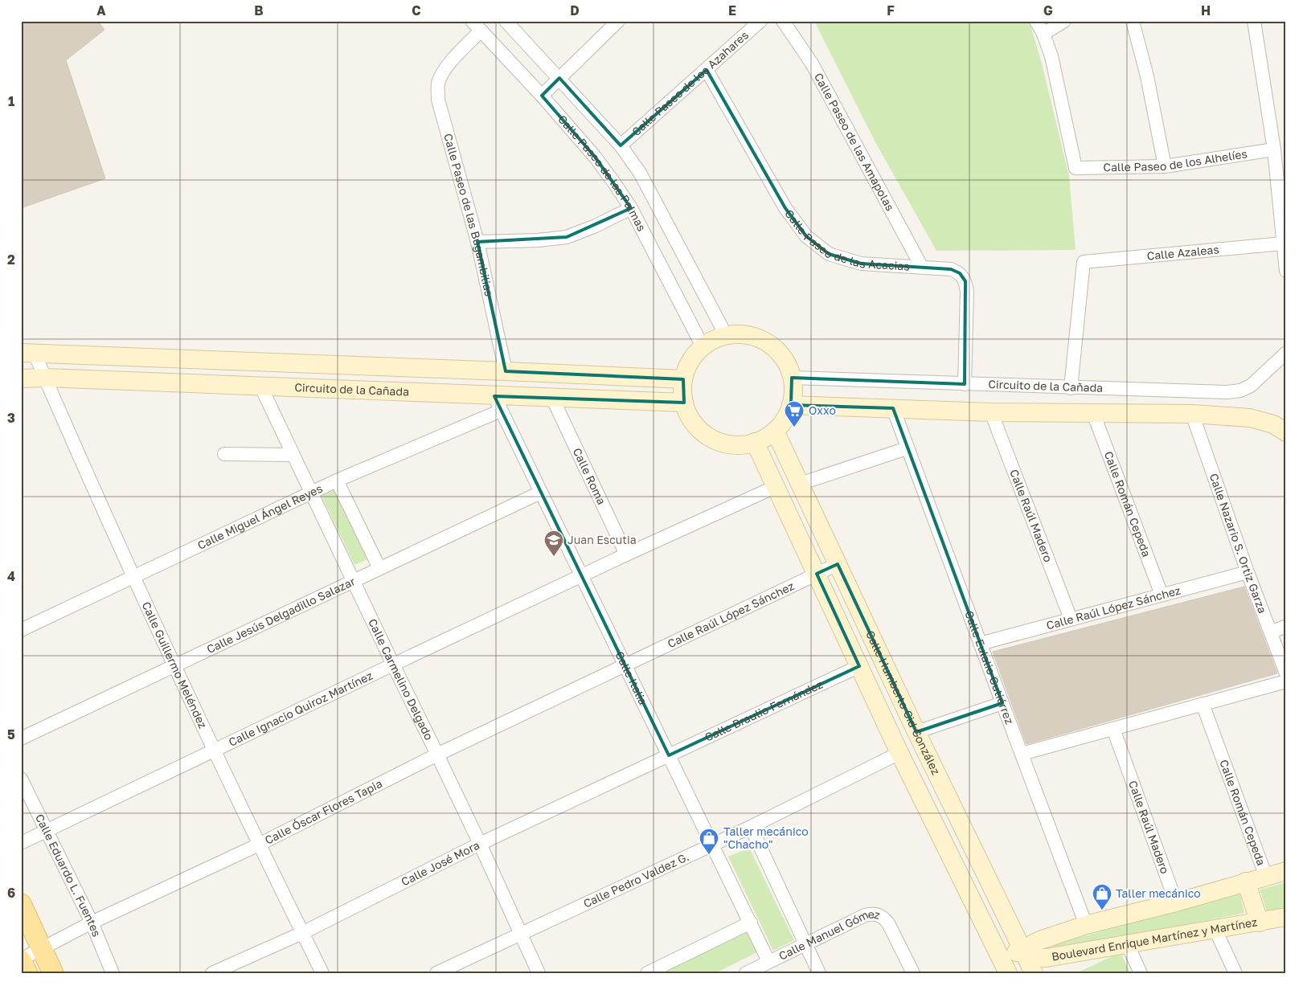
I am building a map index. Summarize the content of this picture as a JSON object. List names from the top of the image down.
{
  "streets": {
    "street": [
      "Calle Paseo de los Azahares",
      "Calle Paseo de las Amapolas",
      "Calle Paseo de los Alhelíes",
      "Calle Paseo de las Palmas",
      "Calle Paseo de las Bugambilias",
      "Calle Paseo de las Acacias",
      "Calle Azaleas",
      "Circuito de la Cañada",
      "Calle Roma",
      "Calle Román Cepeda",
      "Calle Raúl Madero",
      "Calle Miguel Ángel Reyes",
      "Calle Nazario S. Ortiz Garza",
      "Calle Raúl López Sánchez",
      "Calle Jesús Delgadillo Salazar",
      "Calle Guillermo Meléndez",
      "Calle Eulalio Gutiérrez",
      "Calle Italia",
      "Calle Carmelino Delgado",
      "Calle Humberto Cid González",
      "Calle Ignacio Quiroz Martínez",
      "Calle Braulio Fernández",
      "Calle Óscar Flores Tapia",
      "Calle José Mora",
      "Calle Eduardo L. Fuentes",
      "Calle Pedro Valdez G.",
      "Calle Manuel Gómez",
      "Boulevard Enrique Martínez y Martínez"
    ]
  },
  "crossings": [
    ["Calle Paseo de los Azahares", "Calle Paseo de las Acacias"],
    ["Calle Paseo de las Amapolas", "Calle Paseo de las Acacias"],
    ["Calle Paseo de las Palmas", "Calle Paseo de las Bugambilias"],
    ["Calle Paseo de las Palmas", "Circuito de la Cañada"],
    ["Calle Paseo de las Palmas", "Calle Humberto Cid González"],
    ["Calle Paseo de las Acacias", "Circuito de la Cañada"],
    ["Calle Azaleas", "Circuito de la Cañada"],
    ["Circuito de la Cañada", "Calle Roma"],
    ["Circuito de la Cañada", "Calle Miguel Ángel Reyes"],
    ["Circuito de la Cañada", "Calle Guillermo Meléndez"],
    ["Circuito de la Cañada", "Calle Italia"],
    ["Circuito de la Cañada", "Calle Carmelino Delgado"],
    ["Circuito de la Cañada", "Calle Humberto Cid González"],
    ["Calle Roma", "Calle Ignacio Quiroz Martínez"],
    ["Calle Román Cepeda", "Calle Raúl López Sánchez"],
    ["Calle Román Cepeda", "Boulevard Enrique Martínez y Martínez"],
    ["Calle Raúl Madero", "Calle Raúl López Sánchez"],
    ["Calle Raúl Madero", "Boulevard Enrique Martínez y Martínez"],
    ["Calle Miguel Ángel Reyes", "Calle Guillermo Meléndez"],
    ["Calle Miguel Ángel Reyes", "Calle Italia"],
    ["Calle Miguel Ángel Reyes", "Calle Carmelino Delgado"],
    ["Calle Nazario S. Ortiz Garza", "Calle Raúl López Sánchez"],
    ["Calle Raúl López Sánchez", "Calle Eulalio Gutiérrez"],
    ["Calle Raúl López Sánchez", "Calle Italia"],
    ["Calle Raúl López Sánchez", "Calle Humberto Cid González"],
    ["Calle Raúl López Sánchez", "Calle Óscar Flores Tapia"],
    ["Calle Jesús Delgadillo Salazar", "Calle Guillermo Meléndez"],
    ["Calle Jesús Delgadillo Salazar", "Calle Italia"],
    ["Calle Jesús Delgadillo Salazar", "Calle Carmelino Delgado"],
    ["Calle Guillermo Meléndez", "Calle Ignacio Quiroz Martínez"],
    ["Calle Guillermo Meléndez", "Calle Óscar Flores Tapia"],
    ["Calle Guillermo Meléndez", "Calle José Mora"],
    ["Calle Eulalio Gutiérrez", "Boulevard Enrique Martínez y Martínez"],
    ["Calle Italia", "Calle Ignacio Quiroz Martínez"],
    ["Calle Italia", "Calle Braulio Fernández"],
    ["Calle Italia", "Calle Óscar Flores Tapia"],
    ["Calle Italia", "Calle José Mora"],
    ["Calle Italia", "Calle Pedro Valdez G."],
    ["Calle Italia", "Calle Manuel Gómez"],
    ["Calle Carmelino Delgado", "Calle Ignacio Quiroz Martínez"],
    ["Calle Carmelino Delgado", "Calle Óscar Flores Tapia"],
    ["Calle Carmelino Delgado", "Calle José Mora"],
    ["Calle Carmelino Delgado", "Calle Pedro Valdez G."],
    ["Calle Humberto Cid González", "Calle Ignacio Quiroz Martínez"],
    ["Calle Humberto Cid González", "Calle Braulio Fernández"],
    ["Calle Humberto Cid González", "Calle Pedro Valdez G."],
    ["Calle Humberto Cid González", "Boulevard Enrique Martínez y Martínez"],
    ["Calle Ignacio Quiroz Martínez", "Calle Eduardo L. Fuentes"],
    ["Calle Braulio Fernández", "Calle José Mora"],
    ["Calle Óscar Flores Tapia", "Calle Eduardo L. Fuentes"]
  ],
  "places": {
    "supermarket": ["Oxxo"],
    "school or university": ["Juan Escutia"],
    "shop": ["Taller mecánico \"Chacho\"", "Taller mecánico"]
  },
  "grid": {
    "columns": [
      "A",
      "B",
      "C",
      "D",
      "E",
      "F",
      "G",
      "H"
    ],
    "rows": [
      "1",
      "2",
      "3",
      "4",
      "5",
      "6"
    ]
  }
}
